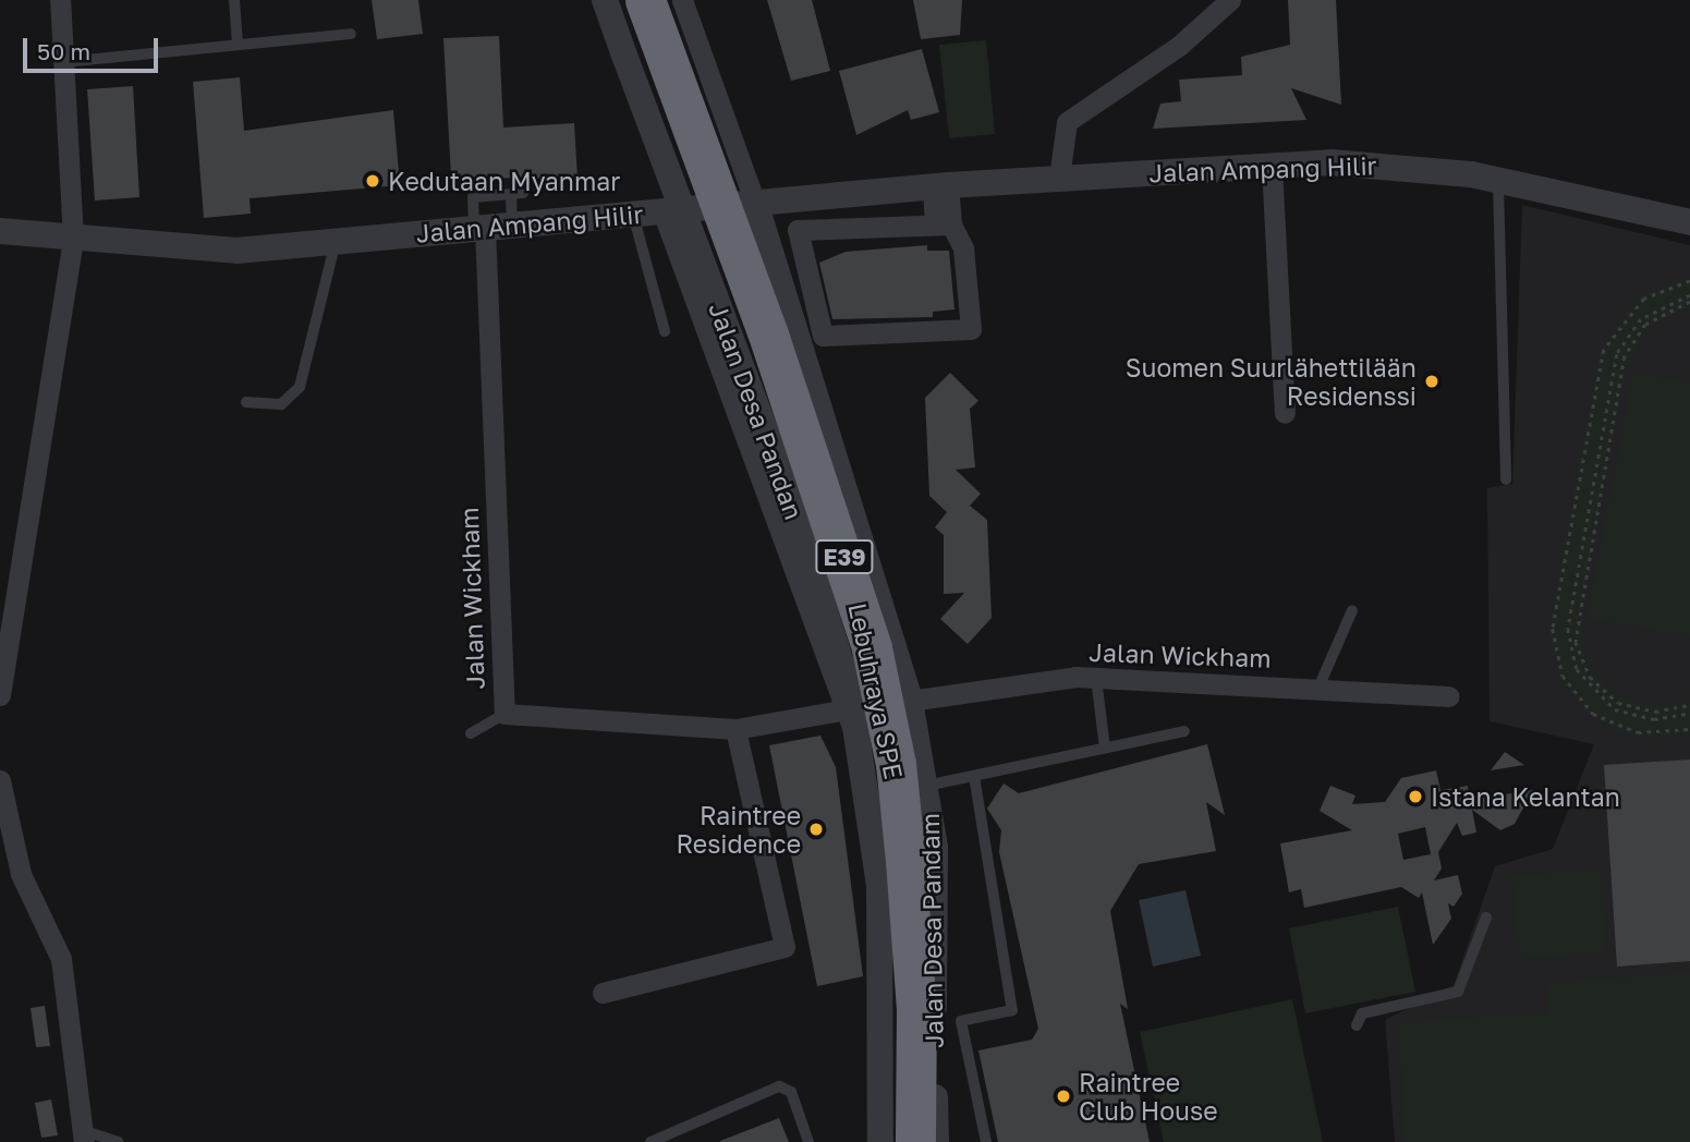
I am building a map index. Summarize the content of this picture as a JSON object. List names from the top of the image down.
{
  "streets": {
    "highway": ["E39", "Lebuhraya SPE"],
    "street": [
      "Jalan Ampang Hilir",
      "Jalan Desa Pandan",
      "Jalan Wickham",
      "Jalan Desa Pandam"
    ]
  },
  "crossings": [
    ["Jalan Ampang Hilir", "Jalan Wickham"],
    ["Jalan Desa Pandan", "Jalan Wickham"],
    ["Jalan Desa Pandan", "Jalan Desa Pandam"],
    ["Jalan Wickham", "Jalan Desa Pandam"]
  ],
  "places": [
    "Kedutaan Myanmar",
    "Suomen Suurlähettilään Residenssi",
    "Istana Kelantan",
    "Raintree Residence",
    "Raintree Club House"
  ],
  "scale_bar": "50 m"
}
